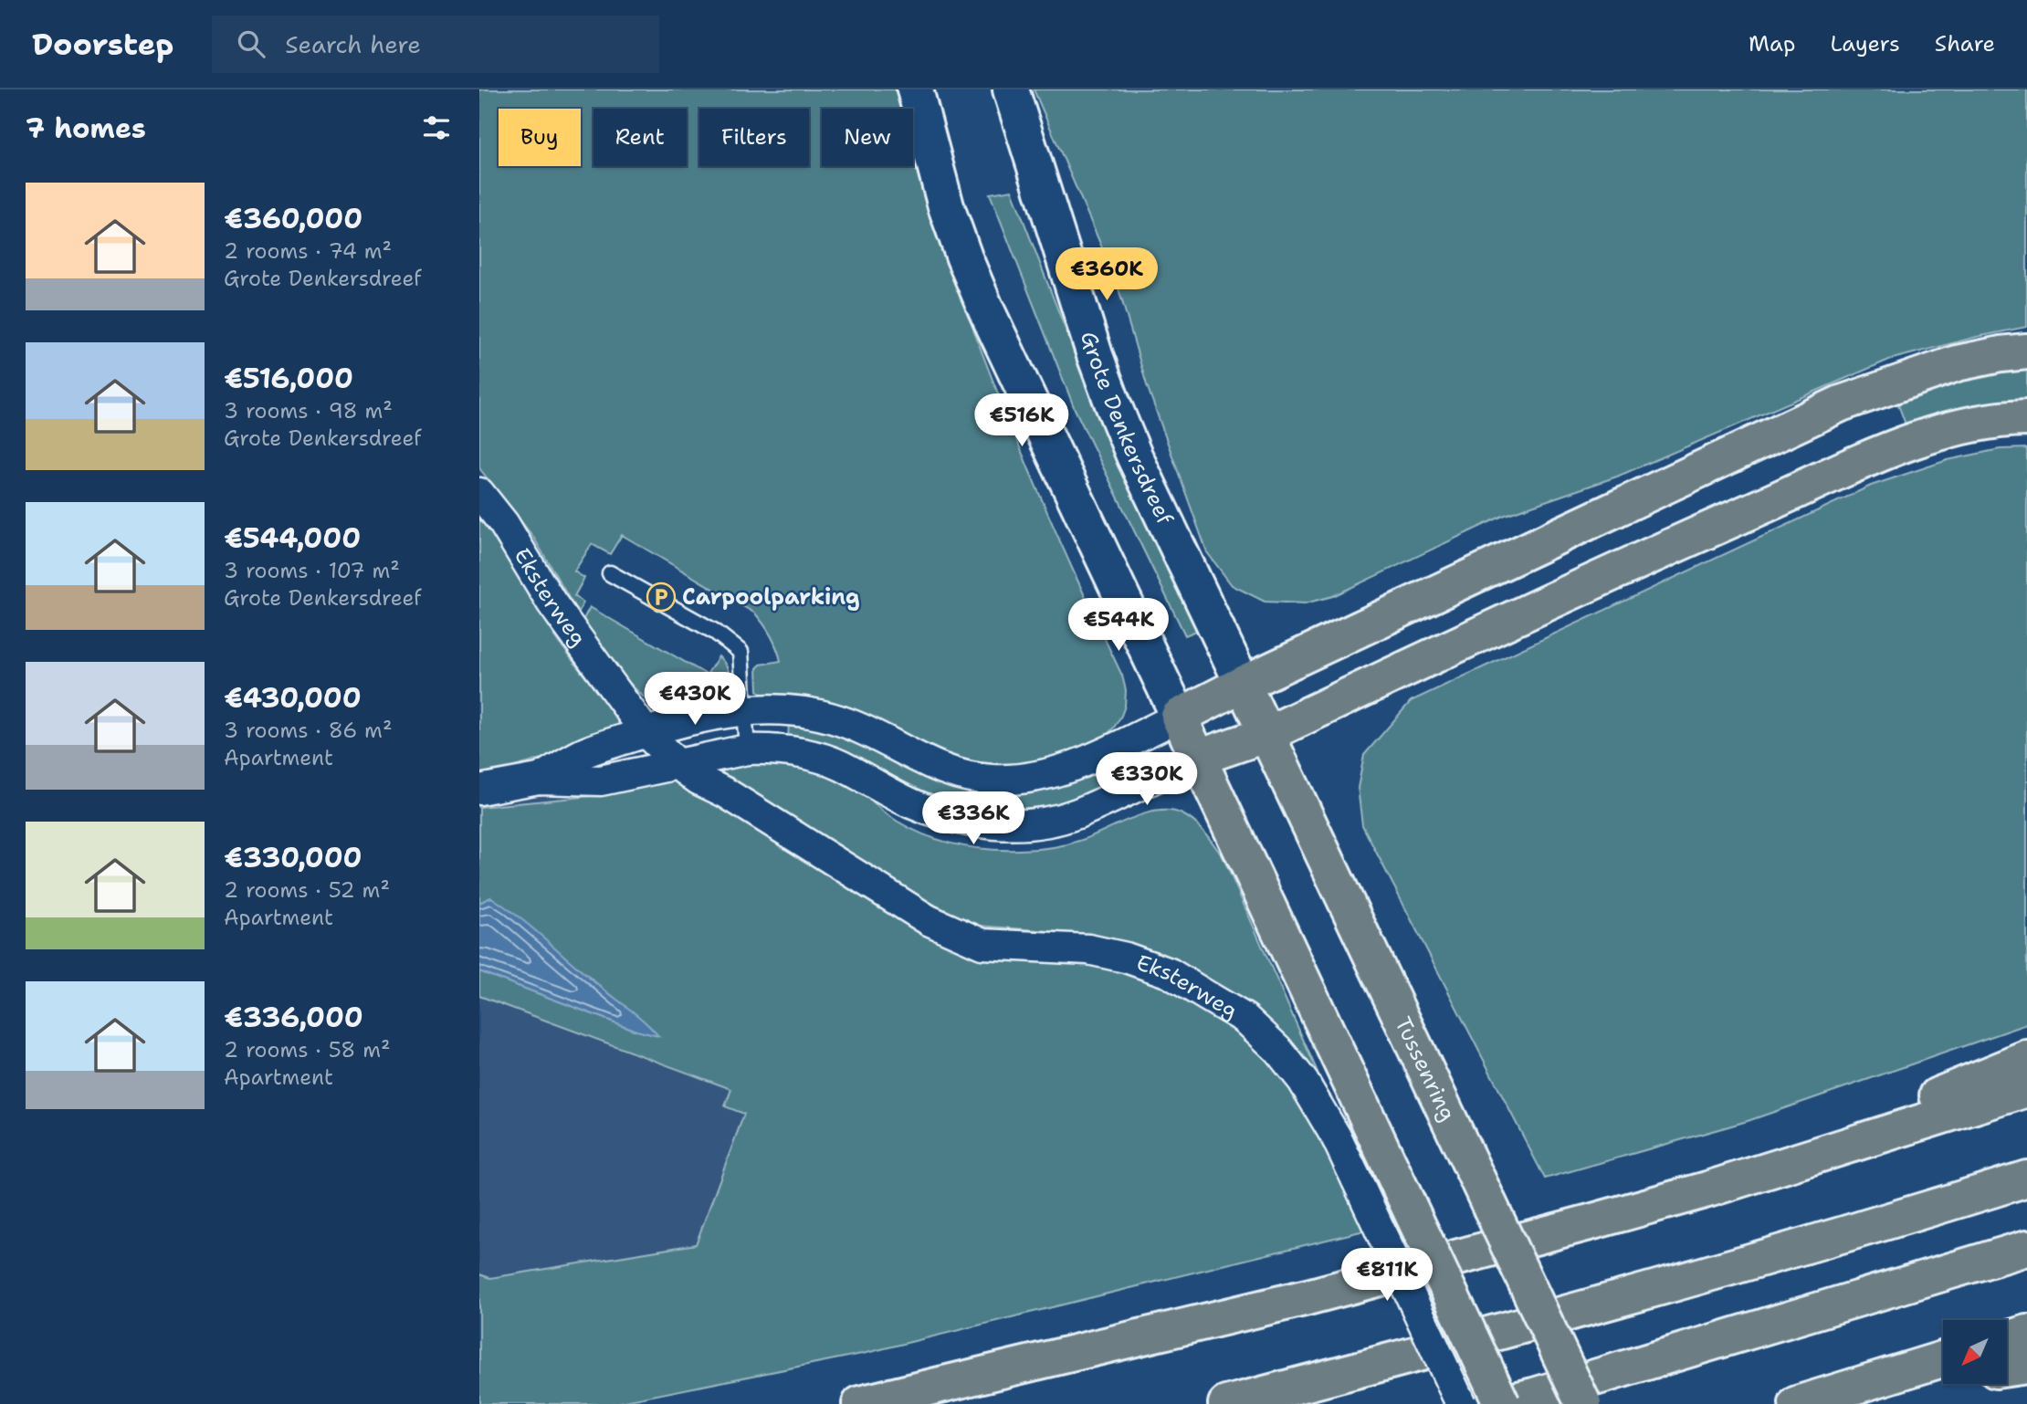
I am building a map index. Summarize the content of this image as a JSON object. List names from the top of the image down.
{
  "streets": {
    "highway": ["Tussenring"],
    "street": ["Grote Denkersdreef", "Eksterweg"]
  },
  "crossings": [
    ["Grote Denkersdreef", "Tussenring"]
  ],
  "places": {
    "parking": ["Carpoolparking"]
  },
  "north": "bottom left",
  "page": {
    "header": "Doorstep",
    "search": "Search here",
    "nav": ["Map", "Layers", "Share"],
    "heading": "7 homes",
    "chip": [
      "Buy",
      "Rent",
      "Filters",
      "New"
    ],
    "list": [
      {
        "name": "€360,000",
        "note": "2 rooms · 74 m² · Grote Denkersdreef"
      },
      {
        "name": "€516,000",
        "note": "3 rooms · 98 m² · Grote Denkersdreef"
      },
      {
        "name": "€544,000",
        "note": "3 rooms · 107 m² · Grote Denkersdreef"
      },
      {
        "name": "€430,000",
        "note": "3 rooms · 86 m² · Apartment"
      },
      {
        "name": "€330,000",
        "note": "2 rooms · 52 m² · Apartment"
      },
      {
        "name": "€336,000",
        "note": "2 rooms · 58 m² · Apartment"
      }
    ],
    "price": [
      "€360K",
      "€516K",
      "€544K",
      "€430K",
      "€330K",
      "€336K",
      "€811K"
    ]
  }
}
